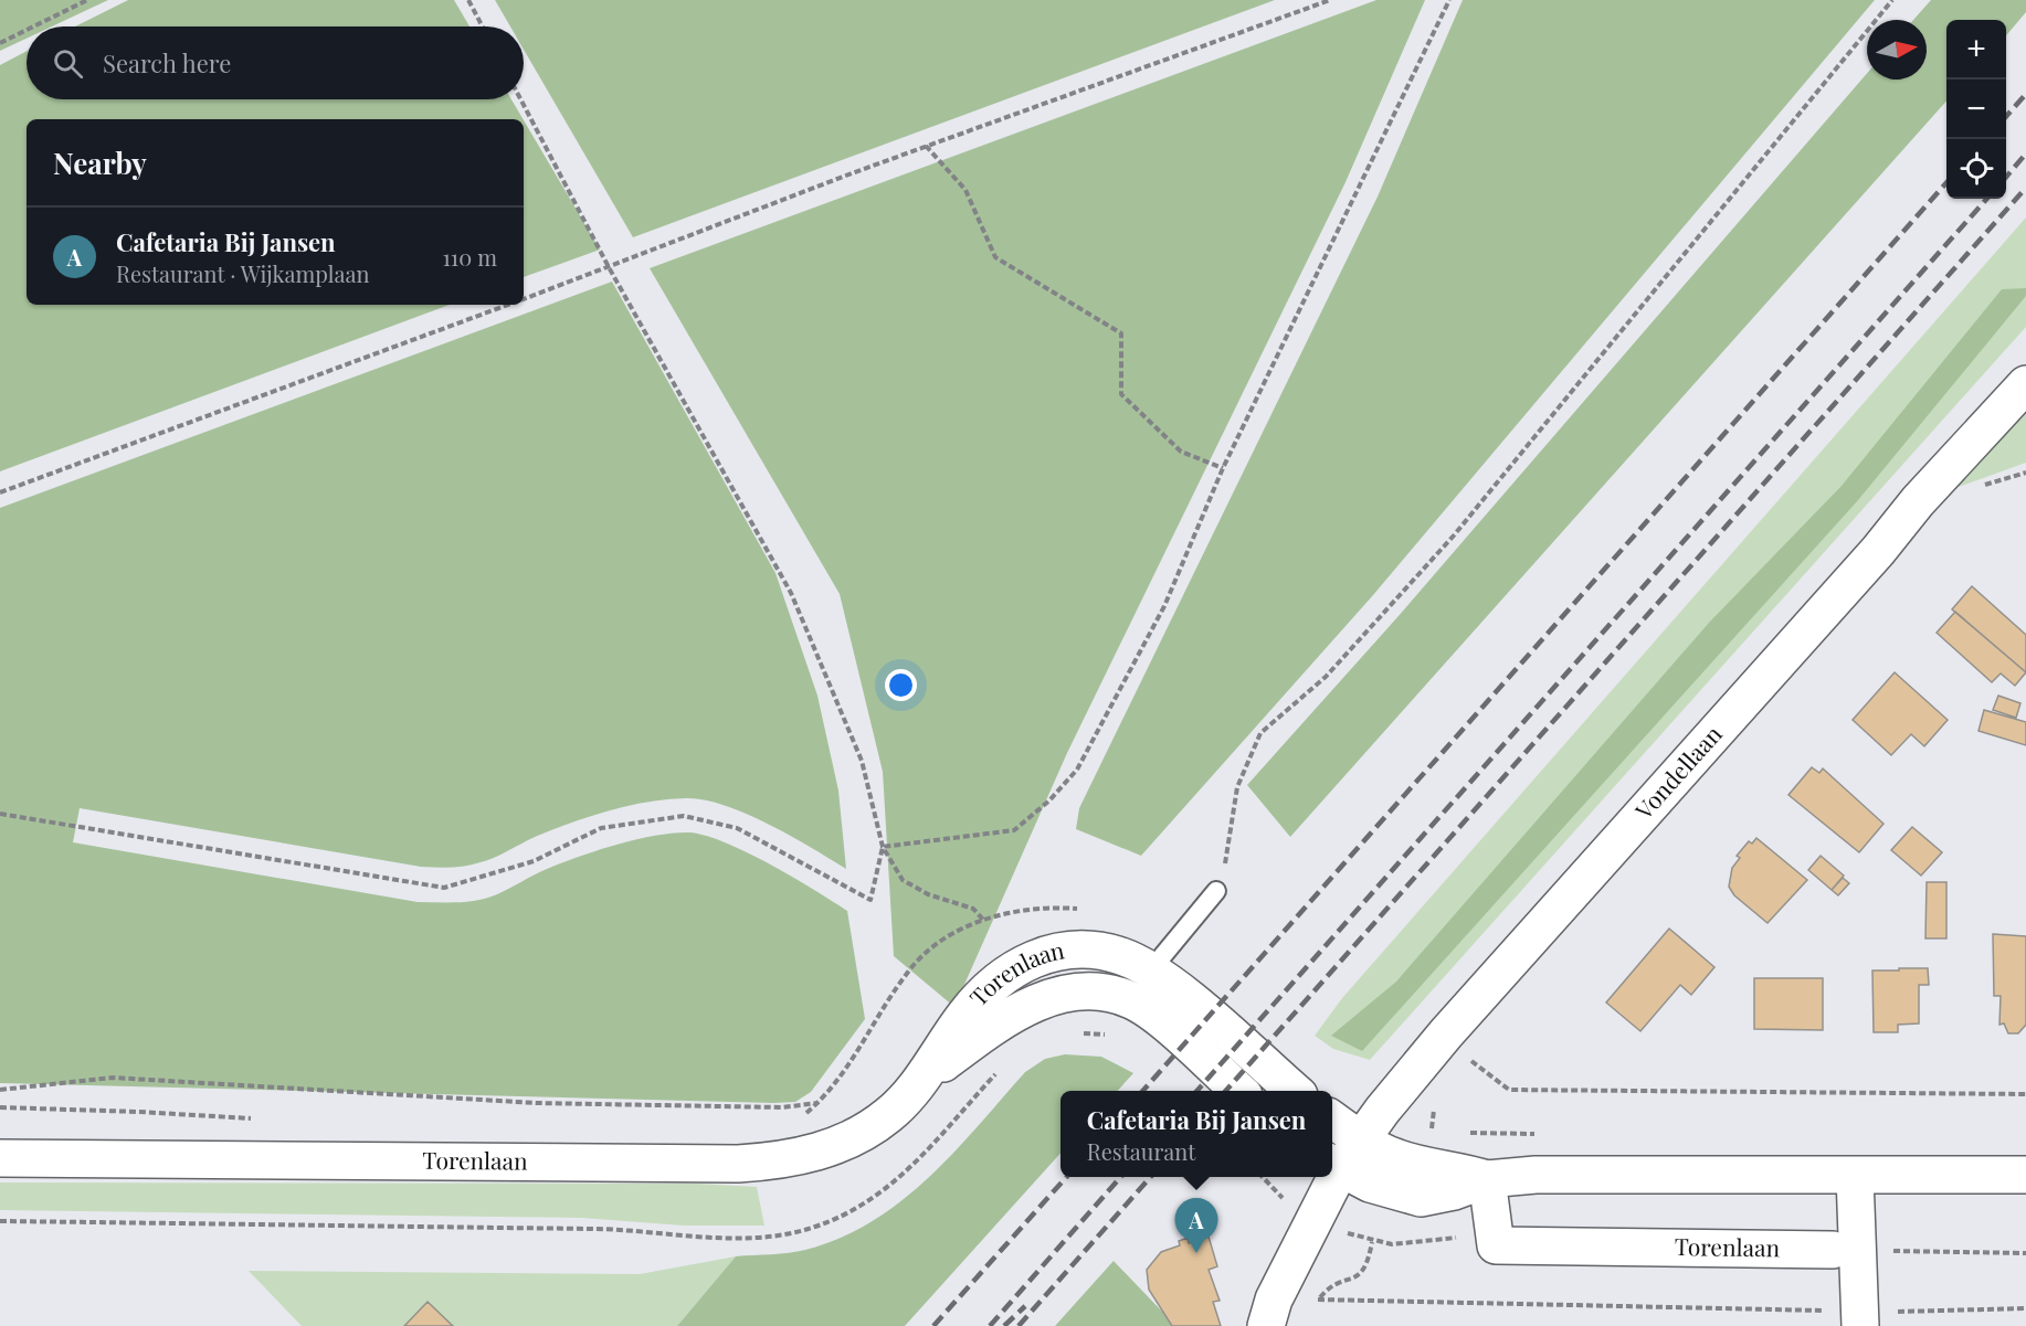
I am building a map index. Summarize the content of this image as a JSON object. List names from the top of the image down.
{
  "streets": {
    "main road": ["Vondellaan", "Torenlaan"]
  },
  "north": "right",
  "page": {
    "map_buttons": ["+", "−"],
    "search": "Search here",
    "heading": "Nearby",
    "list": [
      {
        "mark": "A",
        "name": "Cafetaria Bij Jansen",
        "note": "Restaurant · Wijkamplaan",
        "value": "110 m"
      }
    ],
    "popup": ["Cafetaria Bij Jansen", "Restaurant"],
    "pins": "A"
  }
}
